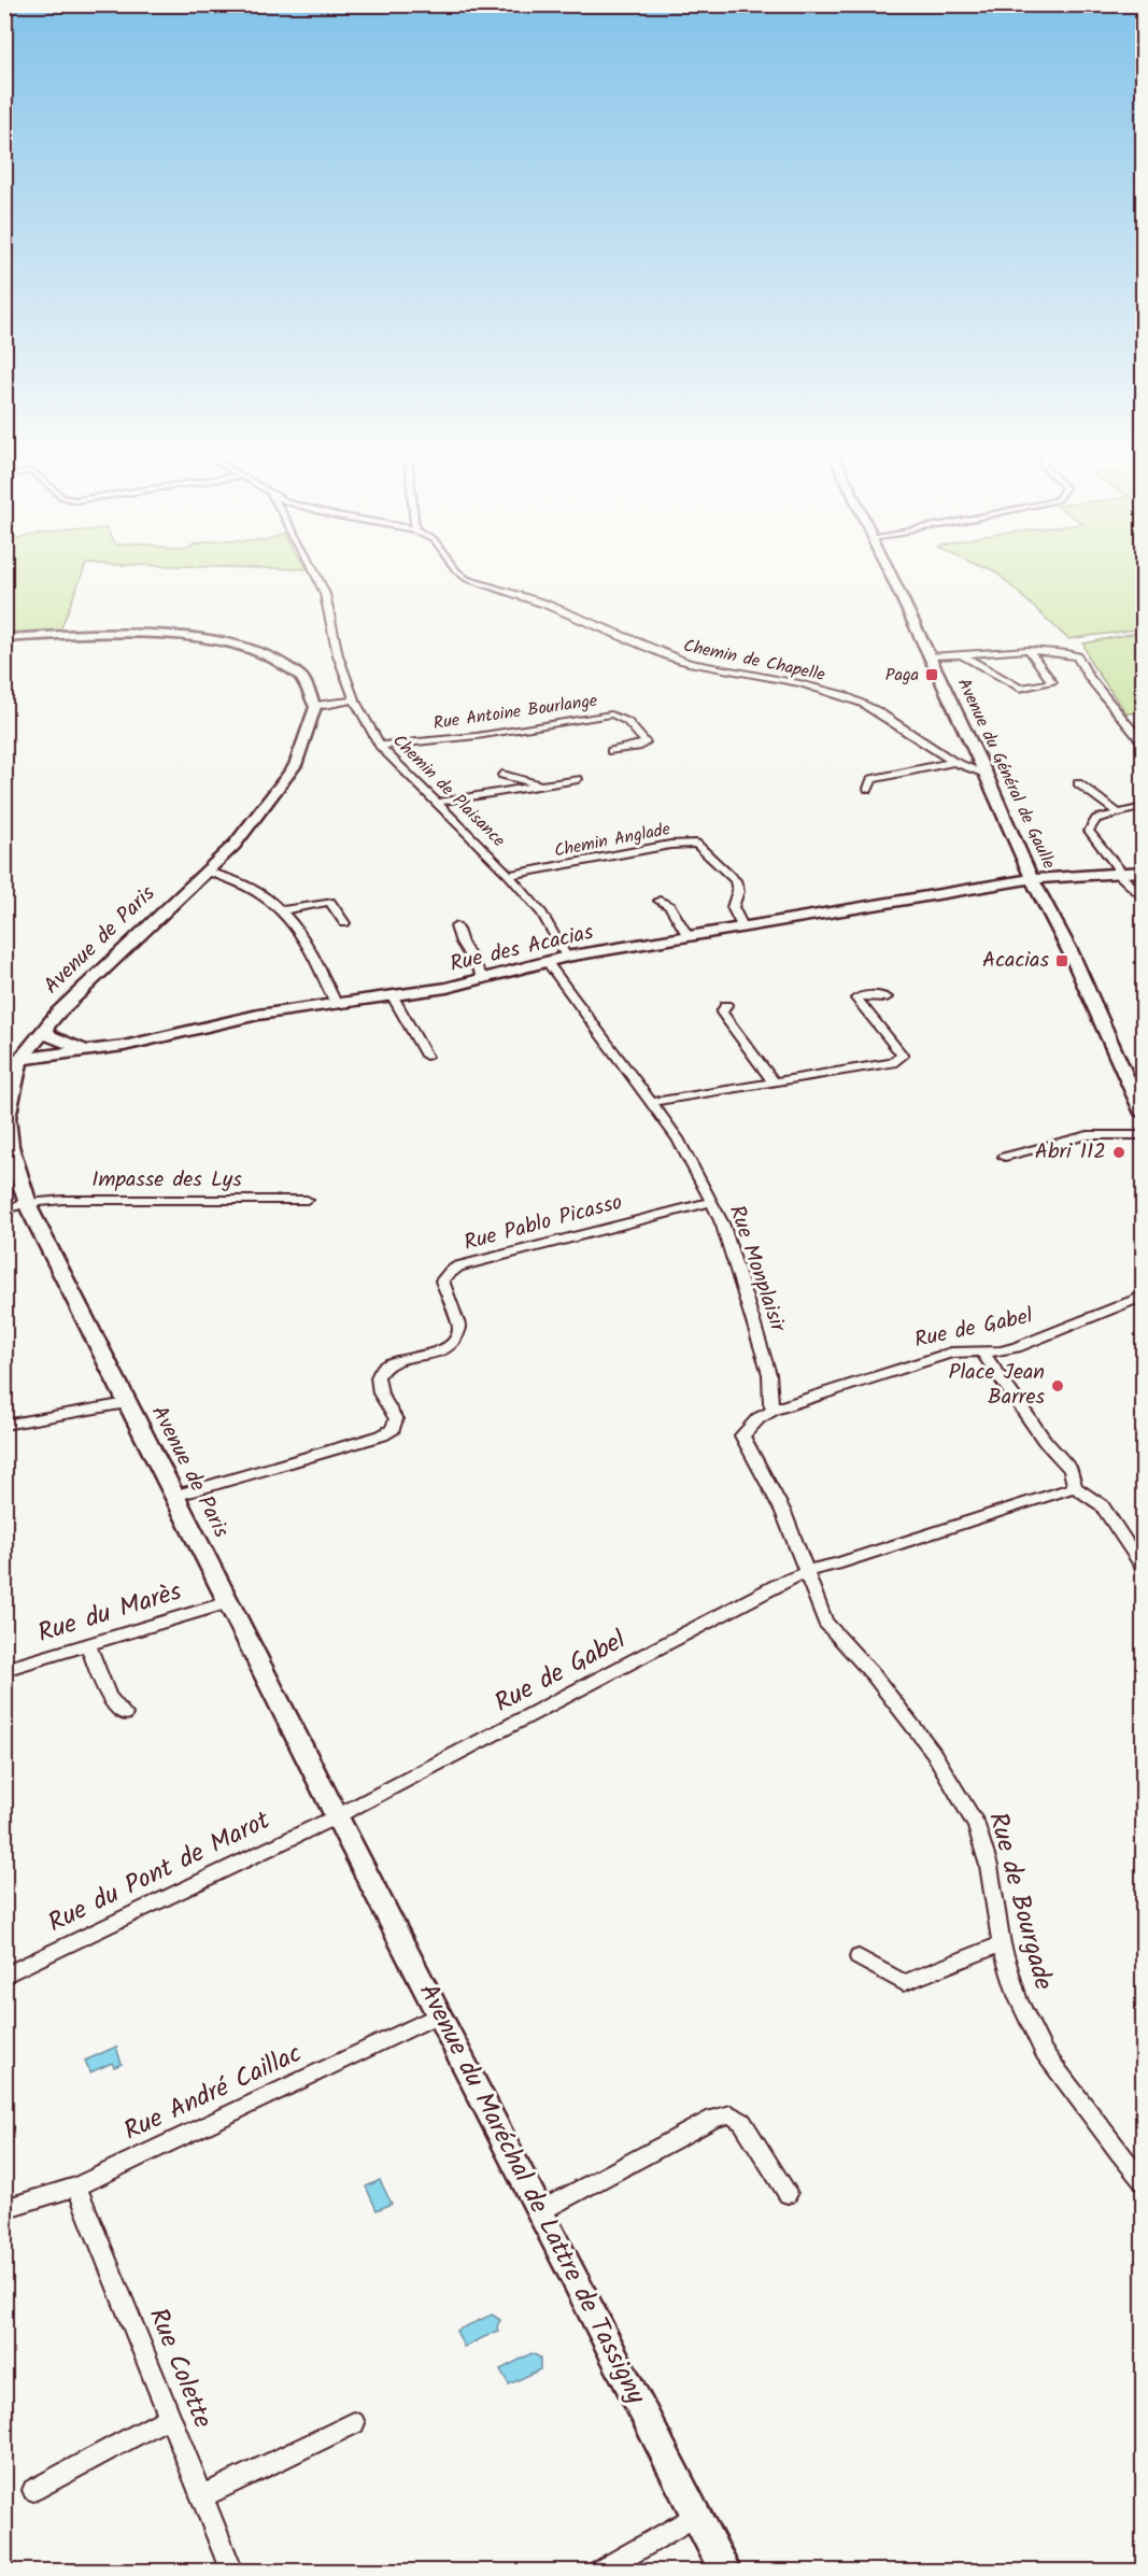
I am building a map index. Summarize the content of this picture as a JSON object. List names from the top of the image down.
{
  "streets": {
    "main road": [
      "Avenue du Général de Gaulle",
      "Avenue de Paris",
      "Rue des Acacias",
      "Avenue du Maréchal de Lattre de Tassigny"
    ],
    "street": [
      "Chemin de Chapelle",
      "Rue Antoine Bourlange",
      "Chemin de Plaisance",
      "Chemin Anglade",
      "Impasse des Lys",
      "Rue Pablo Picasso",
      "Rue Monplaisir",
      "Rue de Gabel",
      "Rue du Marès",
      "Rue du Pont de Marot",
      "Rue de Bourgade",
      "Rue André Caillac",
      "Rue Colette"
    ]
  },
  "crossings": [
    ["Chemin de Chapelle", "Avenue du Général de Gaulle"],
    ["Rue Antoine Bourlange", "Chemin de Plaisance"],
    ["Avenue du Général de Gaulle", "Rue des Acacias"],
    ["Chemin de Plaisance", "Chemin Anglade"],
    ["Chemin de Plaisance", "Rue des Acacias"],
    ["Chemin Anglade", "Rue des Acacias"],
    ["Avenue de Paris", "Rue des Acacias"],
    ["Avenue de Paris", "Impasse des Lys"],
    ["Avenue de Paris", "Rue Pablo Picasso"],
    ["Avenue de Paris", "Rue de Gabel"],
    ["Avenue de Paris", "Rue du Marès"],
    ["Avenue de Paris", "Rue du Pont de Marot"],
    ["Avenue de Paris", "Avenue du Maréchal de Lattre de Tassigny"],
    ["Rue des Acacias", "Rue Monplaisir"],
    ["Rue Pablo Picasso", "Rue Monplaisir"],
    ["Rue Monplaisir", "Rue de Gabel"],
    ["Rue de Gabel", "Rue du Pont de Marot"],
    ["Rue de Gabel", "Rue de Bourgade"],
    ["Rue de Gabel", "Avenue du Maréchal de Lattre de Tassigny"],
    ["Rue du Pont de Marot", "Avenue du Maréchal de Lattre de Tassigny"],
    ["Rue André Caillac", "Avenue du Maréchal de Lattre de Tassigny"],
    ["Rue André Caillac", "Rue Colette"]
  ],
  "places": {
    "transit": ["Paga", "Acacias"],
    "other": ["Abri 112", "Place Jean Barres"]
  }
}
